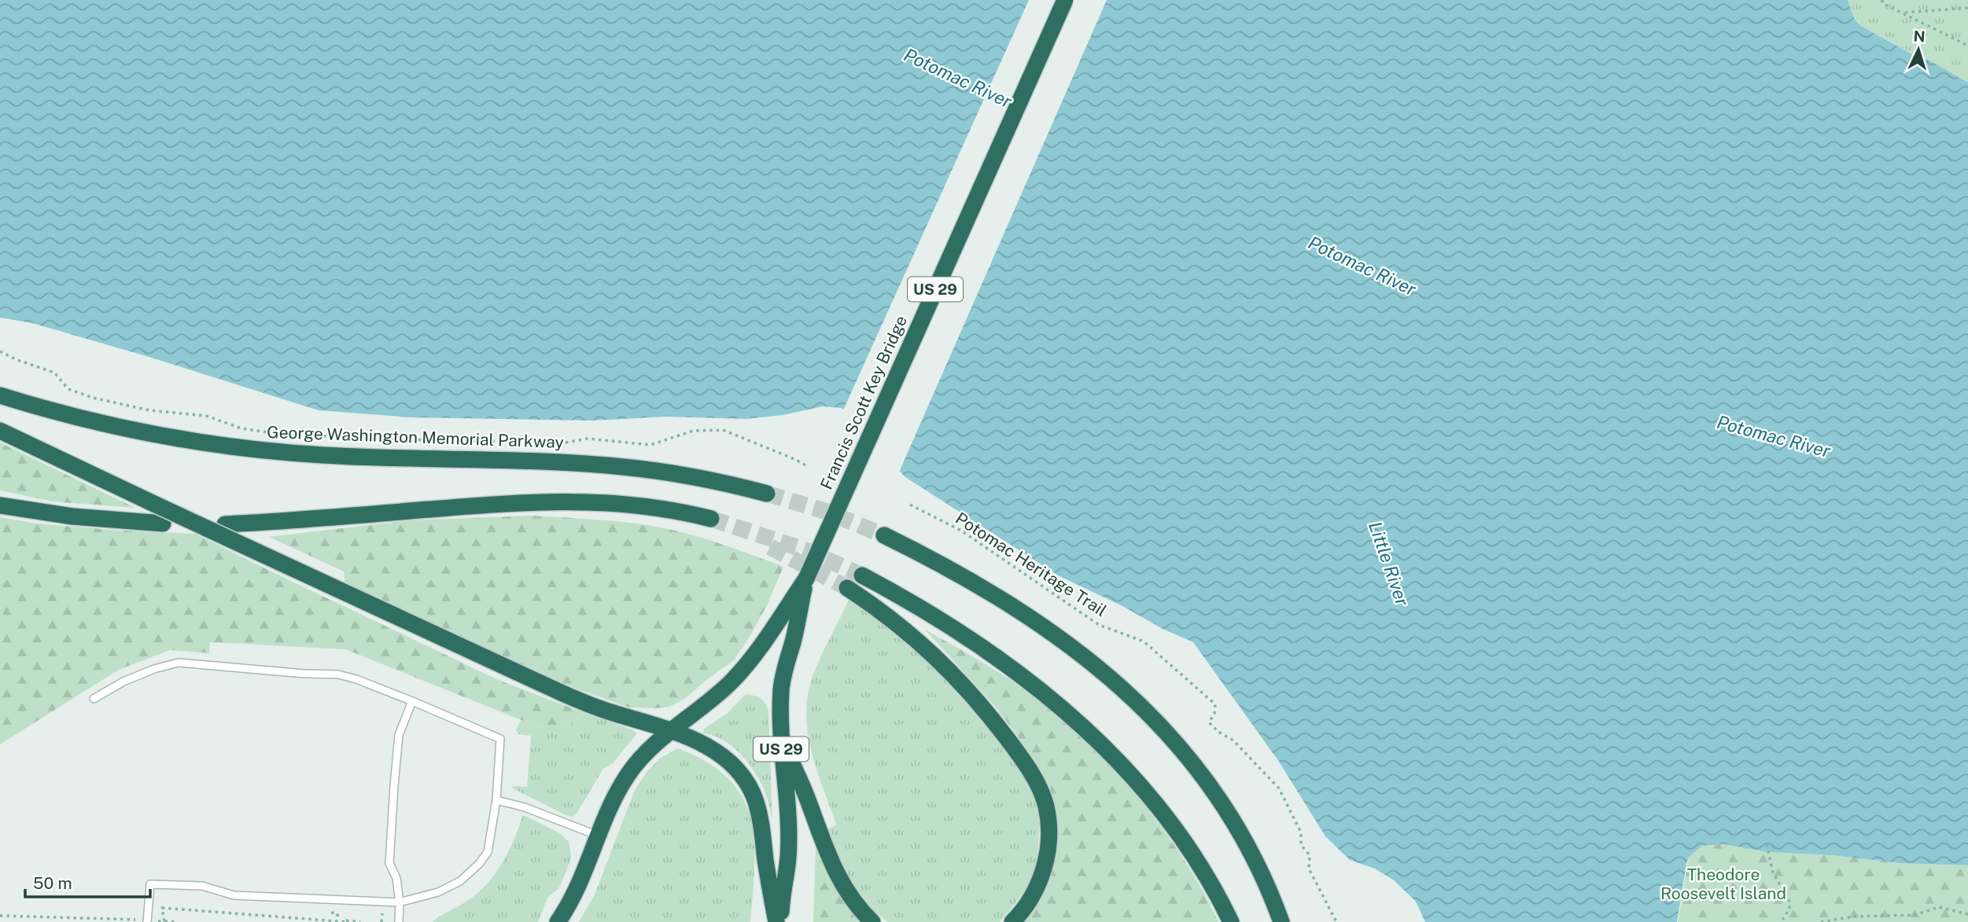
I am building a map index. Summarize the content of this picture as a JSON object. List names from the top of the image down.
{
  "streets": {
    "highway": ["US 29", "Francis Scott Key Bridge", "George Washington Memorial Parkway"],
    "path": ["Potomac Heritage Trail"]
  },
  "crossings": [
    ["US 29", "Francis Scott Key Bridge"]
  ],
  "water": ["Potomac River", "Little River"],
  "parks": ["Theodore Roosevelt Island"],
  "scale_bar": "50 m",
  "north": "top"
}
